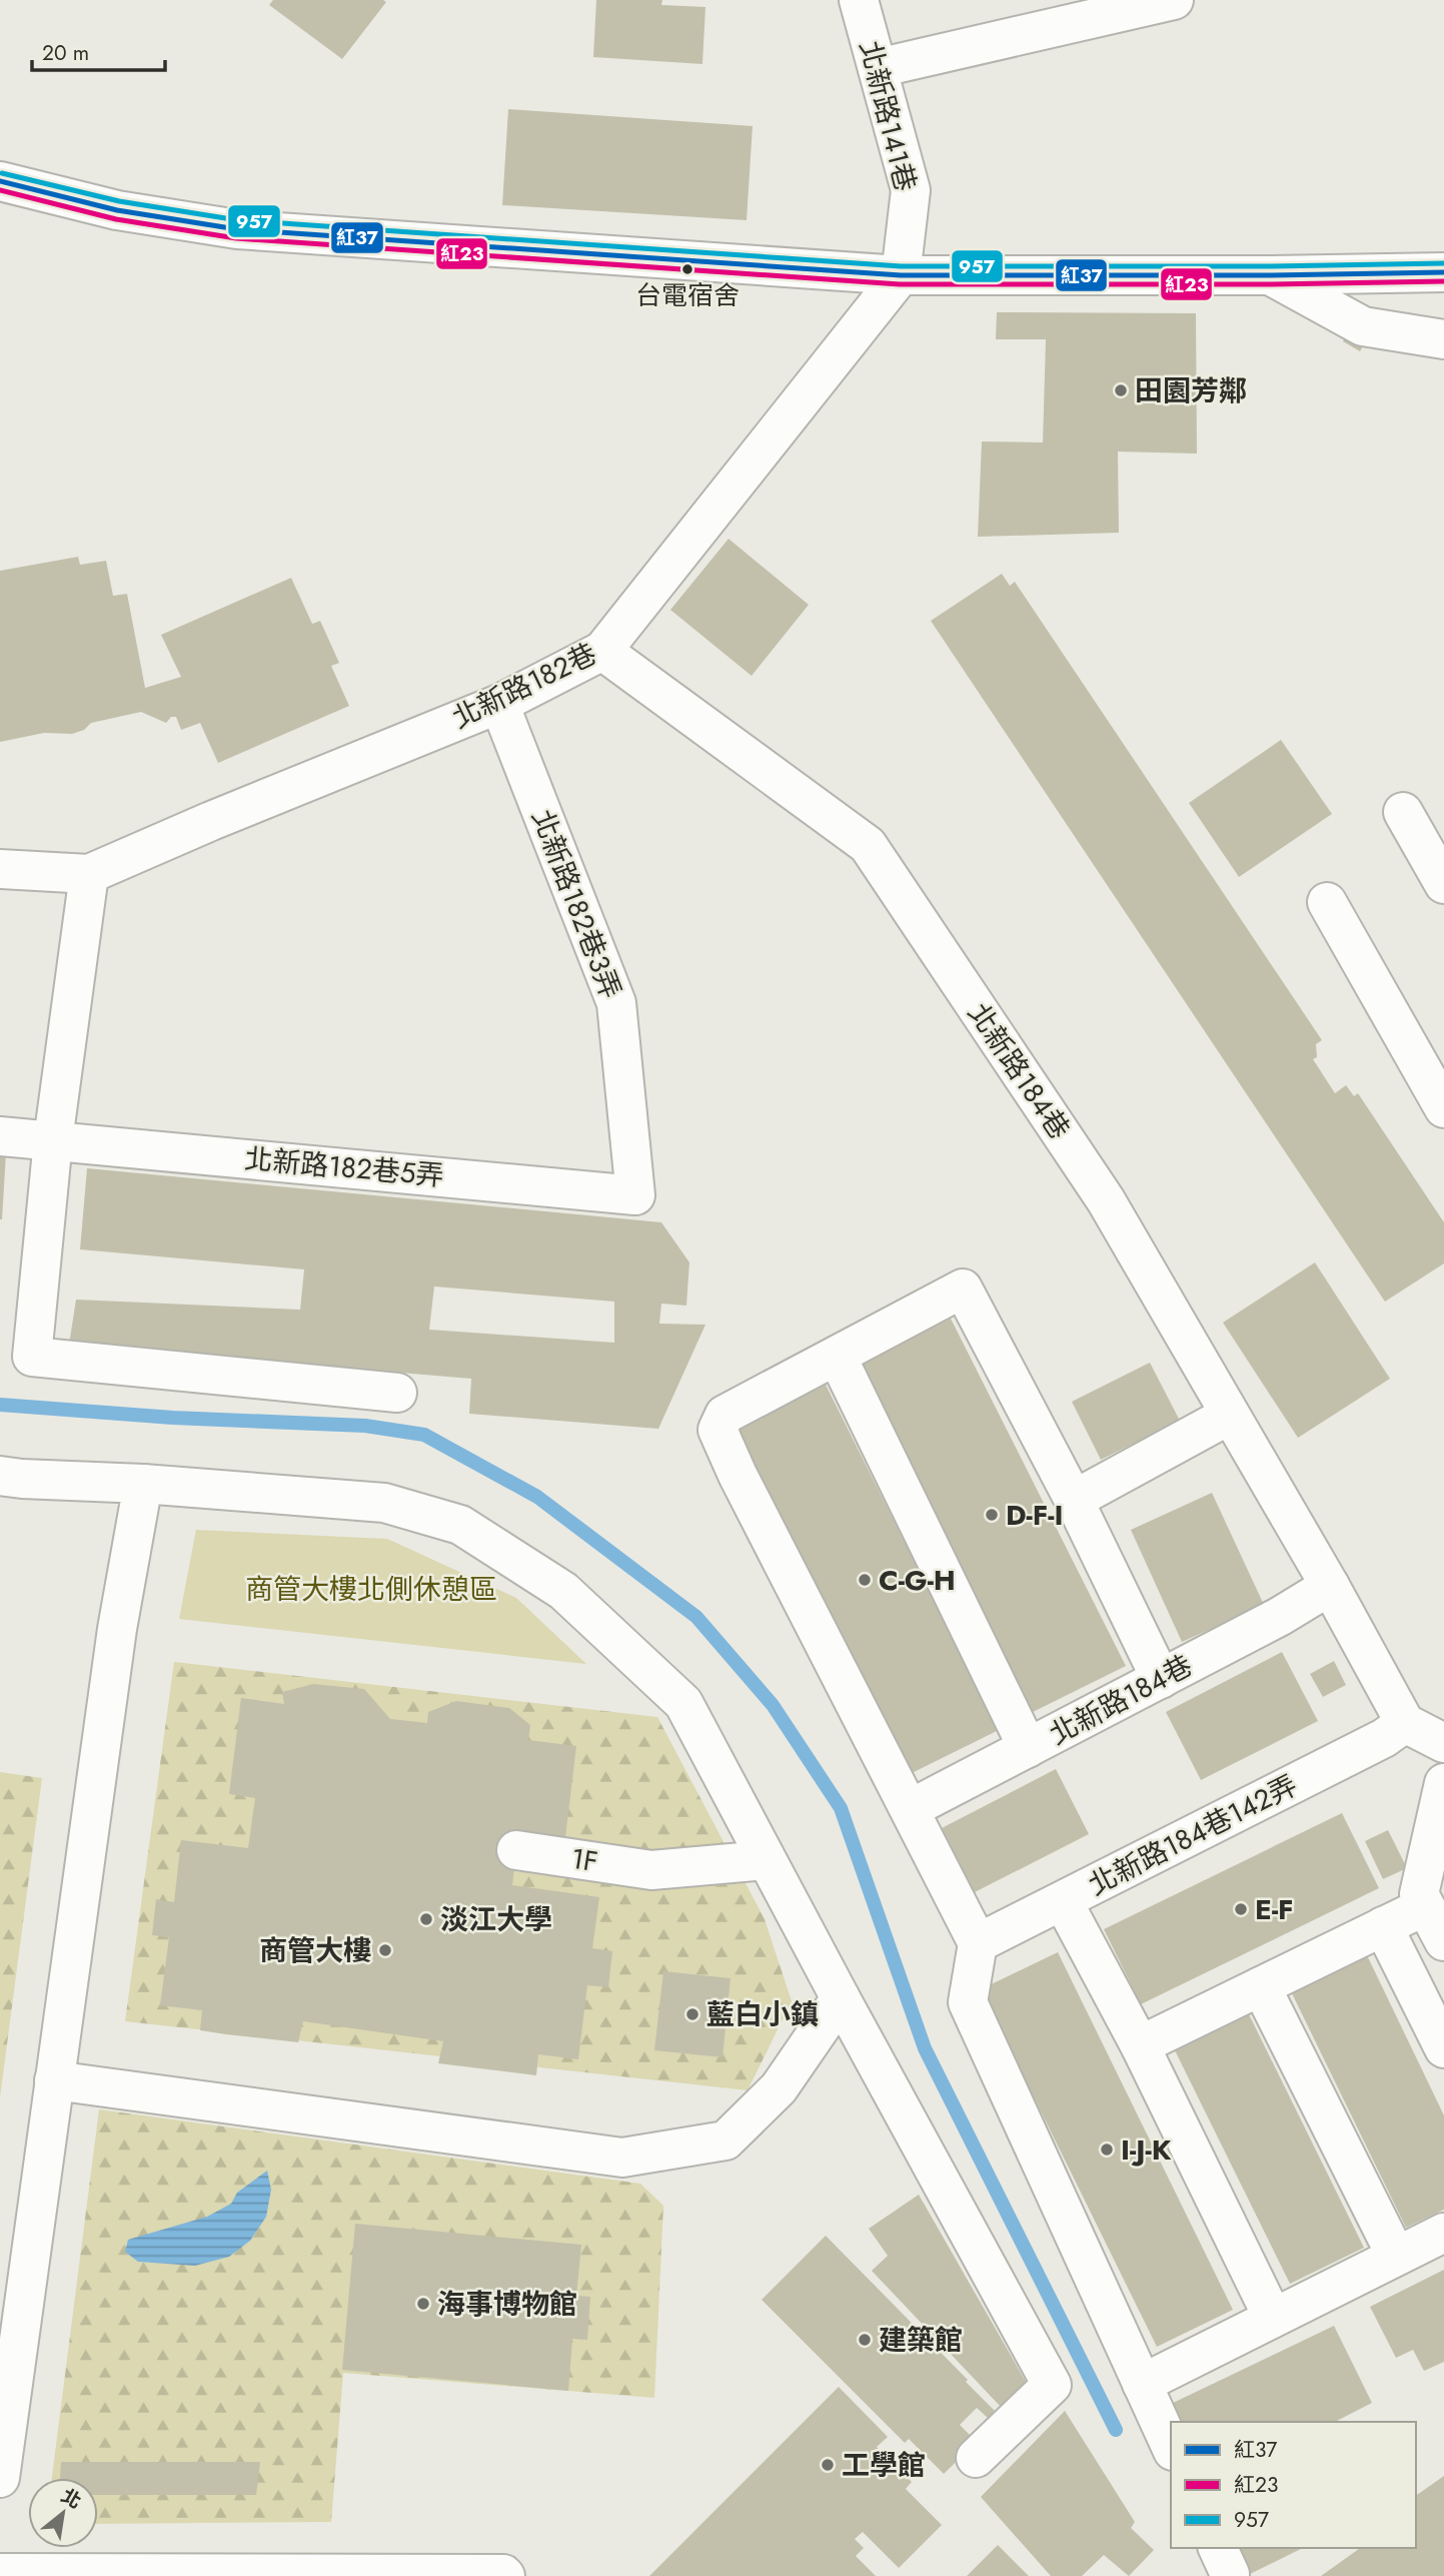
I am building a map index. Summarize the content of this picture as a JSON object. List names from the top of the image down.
{
  "streets": {
    "street": [
      "北新路141巷",
      "北新路182巷",
      "北新路182巷3弄",
      "北新路184巷",
      "北新路182巷5弄",
      "北新路184巷142弄",
      "1F"
    ]
  },
  "crossings": [
    ["北新路141巷", "北新路182巷"],
    ["北新路182巷", "北新路182巷3弄"],
    ["北新路182巷", "北新路184巷"],
    ["北新路182巷3弄", "北新路182巷5弄"],
    ["北新路184巷", "北新路184巷142弄"]
  ],
  "parks": ["商管大樓北側休憩區"],
  "places": [
    "台電宿舍",
    "田園芳鄰",
    "D-F-I",
    "C-G-H",
    "E-F",
    "淡江大學",
    "商管大樓",
    "藍白小鎮",
    "I-J-K",
    "海事博物館",
    "建築館",
    "工學館"
  ],
  "lines": ["transit line 957", "transit line 紅37", "transit line 紅23"],
  "legend": ["紅37", "紅23", "957"],
  "scale_bar": "20 m",
  "north": "top right"
}
